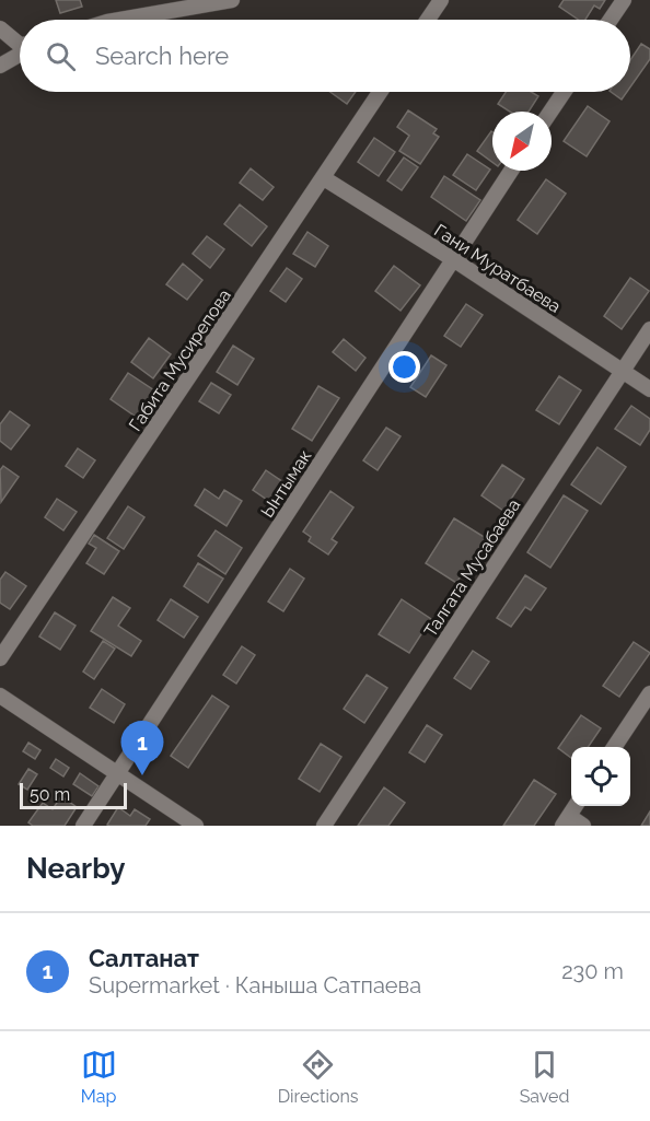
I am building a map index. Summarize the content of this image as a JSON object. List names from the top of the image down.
{
  "streets": {
    "street": [
      "Гани Муратбаева",
      "Габита Мусирепова",
      "Ынтымак",
      "Талгата Мусабаева"
    ]
  },
  "crossings": [
    ["Гани Муратбаева", "Габита Мусирепова"],
    ["Гани Муратбаева", "Ынтымак"],
    ["Гани Муратбаева", "Талгата Мусабаева"]
  ],
  "scale_bar": "50 m",
  "north": "bottom left",
  "page": {
    "search": "Search here",
    "pins": "1",
    "scale": "50 m",
    "heading": "Nearby",
    "list": [
      {
        "mark": "1",
        "name": "Салтанат",
        "note": "Supermarket · Каныша Сатпаева",
        "value": "230 m"
      }
    ],
    "nav": ["Map", "Directions", "Saved"]
  }
}
